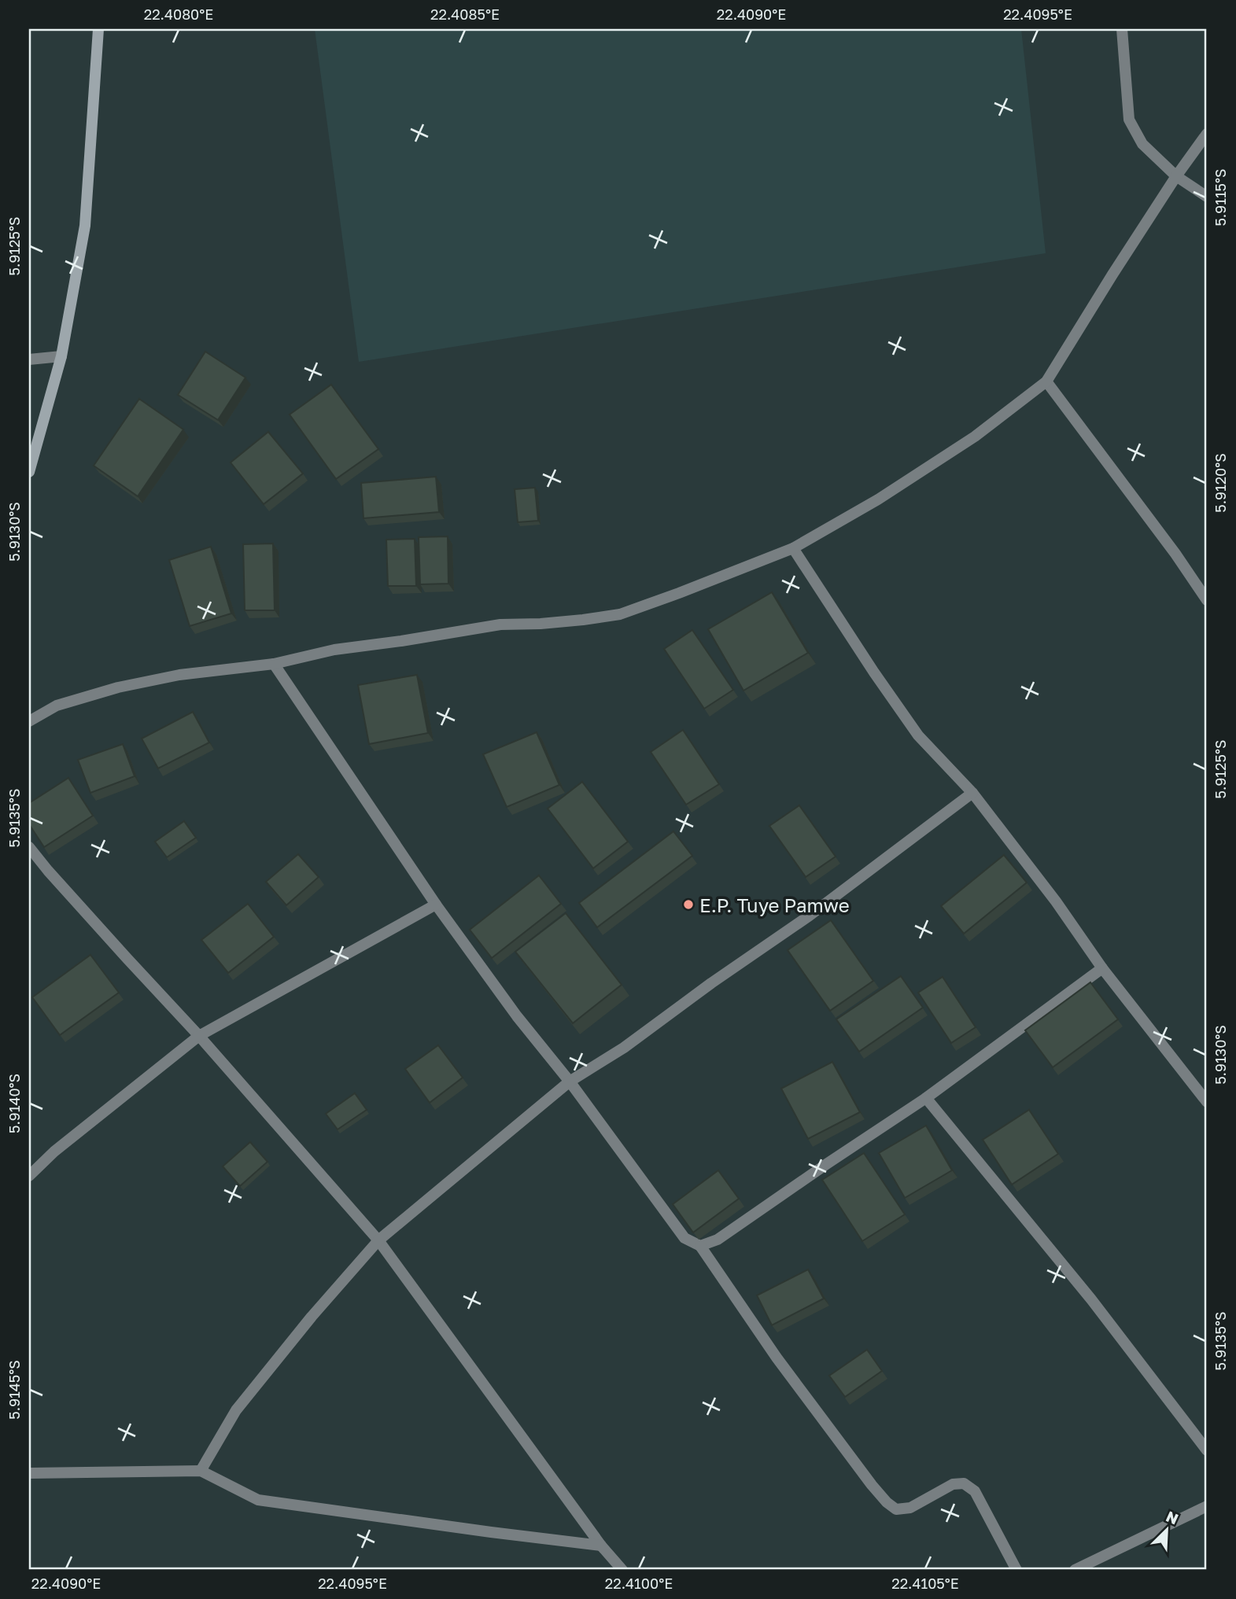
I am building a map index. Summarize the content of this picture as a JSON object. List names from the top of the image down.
{
  "places": ["E.P. Tuye Pamwe"],
  "north": "top right",
  "coordinates": [
    "22.4080°E",
    "22.4085°E",
    "22.4090°E",
    "22.4095°E",
    "5.9115°S",
    "5.9125°S",
    "5.9120°S",
    "5.9130°S",
    "5.9135°S",
    "5.9140°S",
    "5.9145°S",
    "22.4100°E",
    "22.4105°E"
  ]
}
